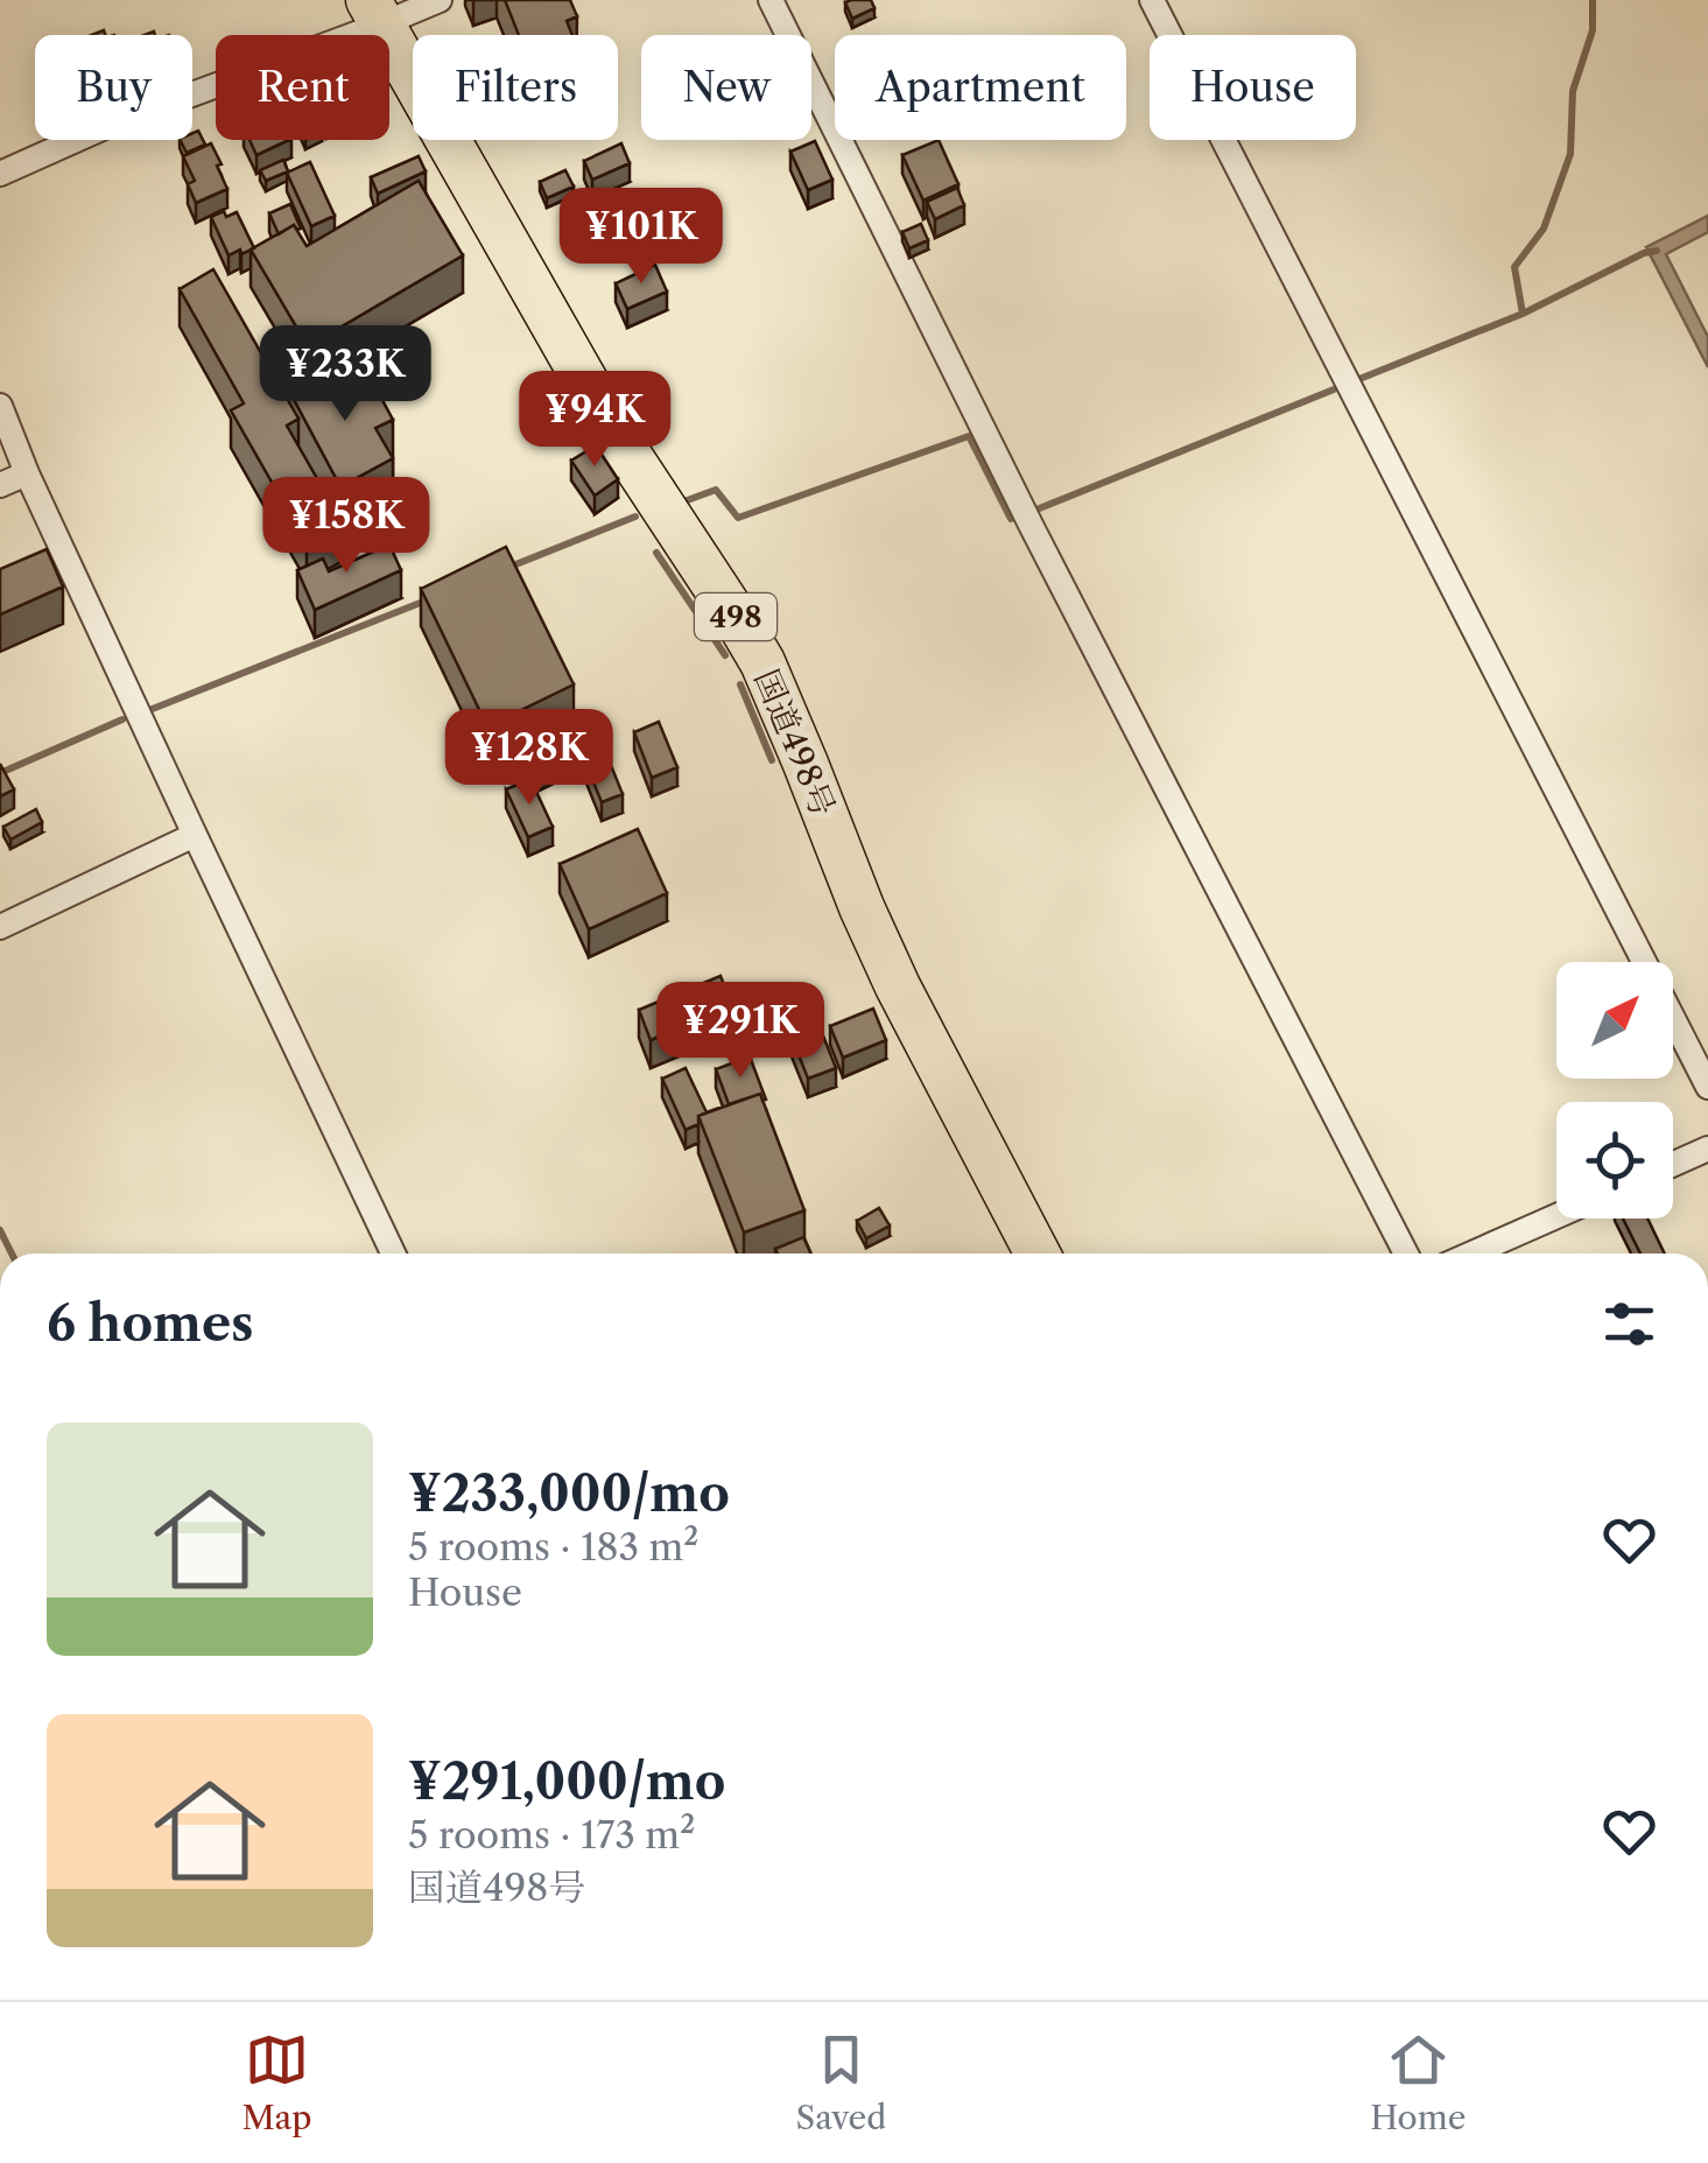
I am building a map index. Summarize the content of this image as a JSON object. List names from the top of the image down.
{
  "streets": {
    "highway": ["498", "国道498号"]
  },
  "north": "top right",
  "page": {
    "chip": [
      "Buy",
      "Rent",
      "Filters",
      "New",
      "Apartment",
      "House"
    ],
    "price": [
      "¥101K",
      "¥233K",
      "¥94K",
      "¥158K",
      "¥128K",
      "¥291K"
    ],
    "heading": "6 homes",
    "list": [
      {
        "name": "¥233,000/mo",
        "note": "5 rooms · 183 m² · House"
      },
      {
        "name": "¥291,000/mo",
        "note": "5 rooms · 173 m² · 国道498号"
      }
    ],
    "tabs": ["Map", "Saved", "Home"]
  }
}
